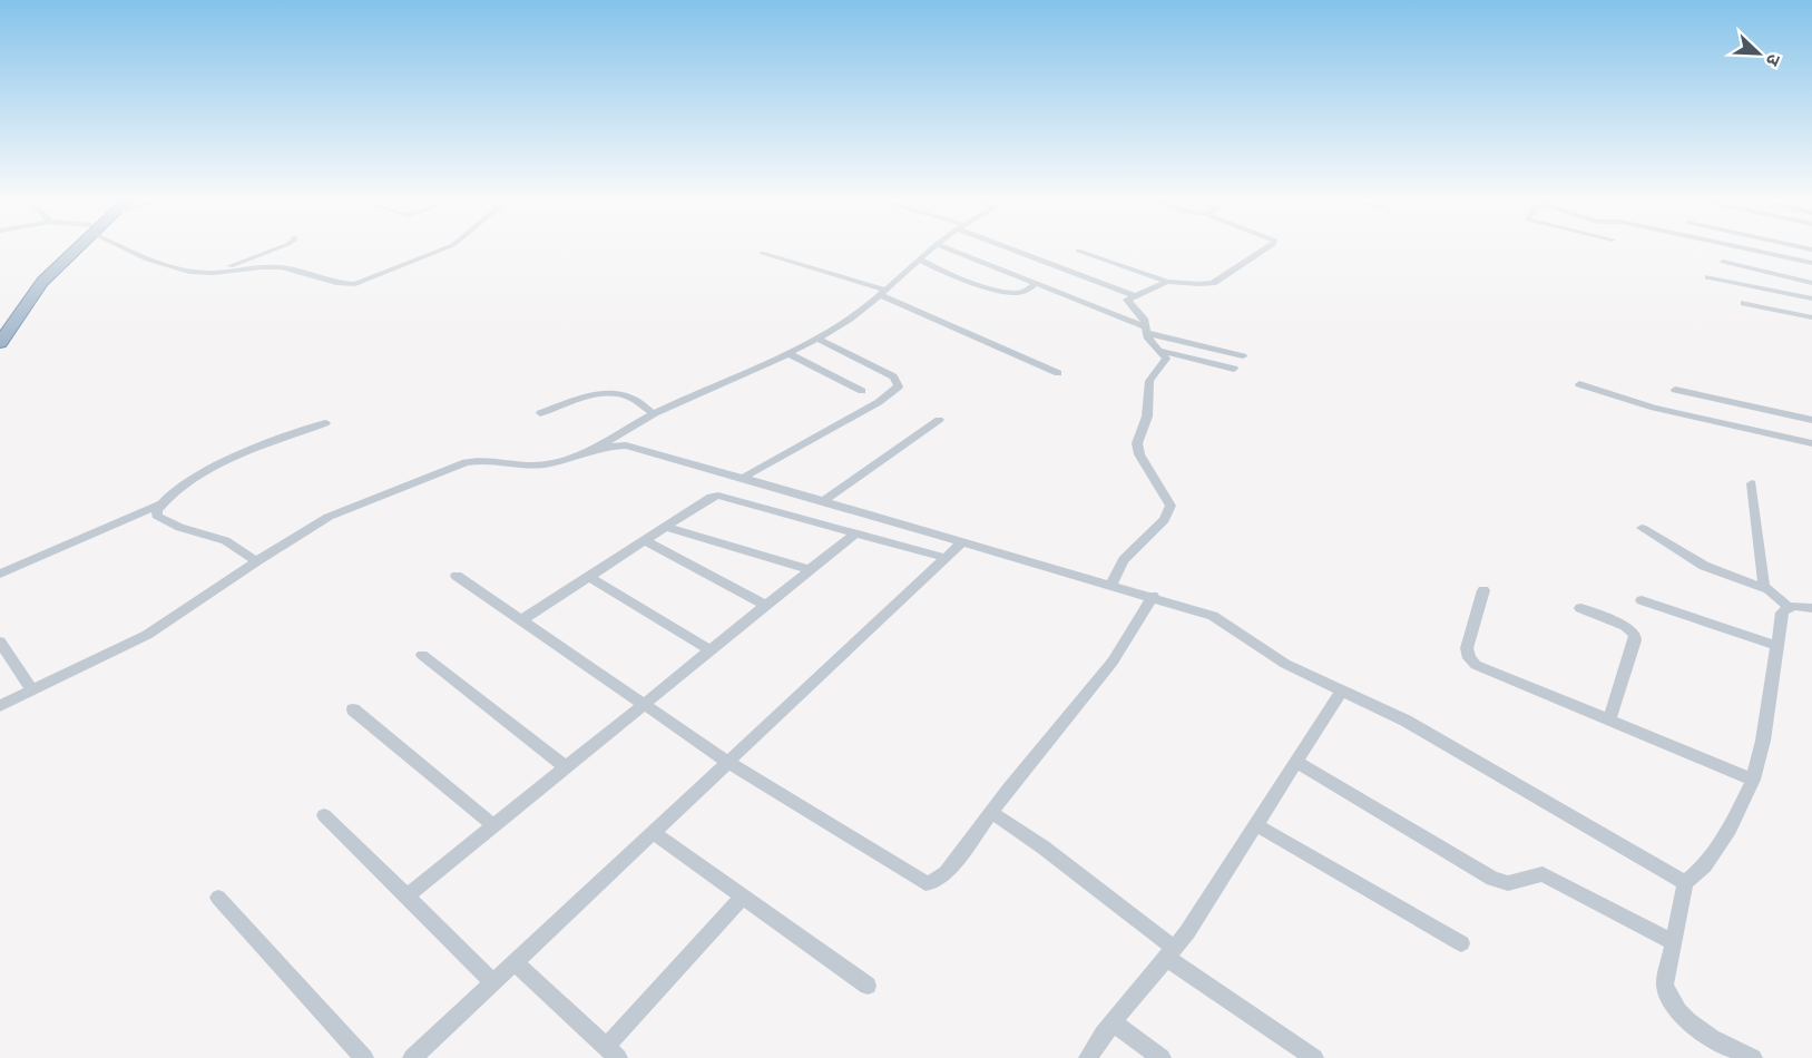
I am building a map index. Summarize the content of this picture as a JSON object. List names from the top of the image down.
{
  "north": "bottom right"
}
